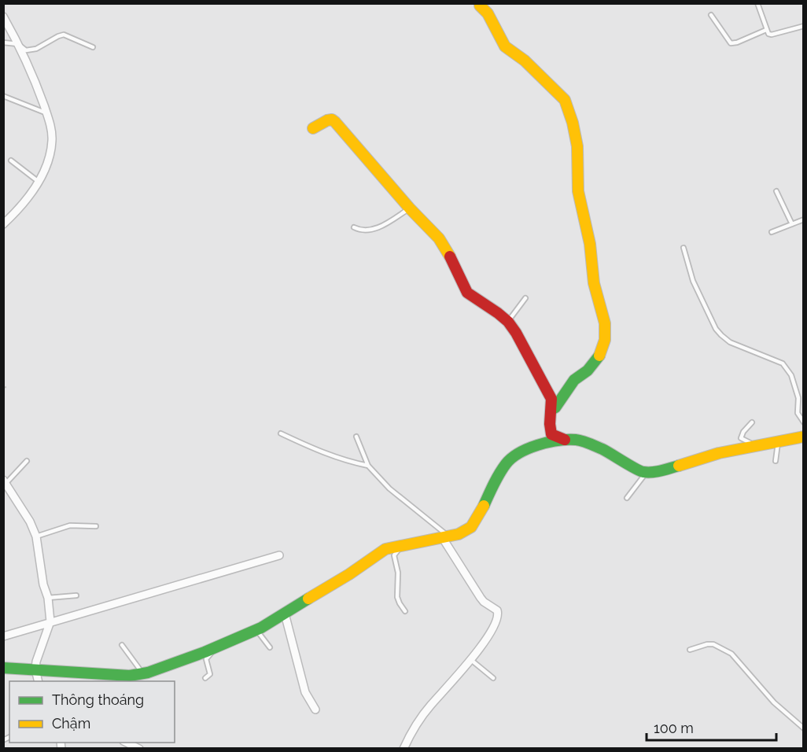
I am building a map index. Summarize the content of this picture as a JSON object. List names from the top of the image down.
{
  "legend": ["Thông thoáng", "Chậm"],
  "scale_bar": "100 m"
}
